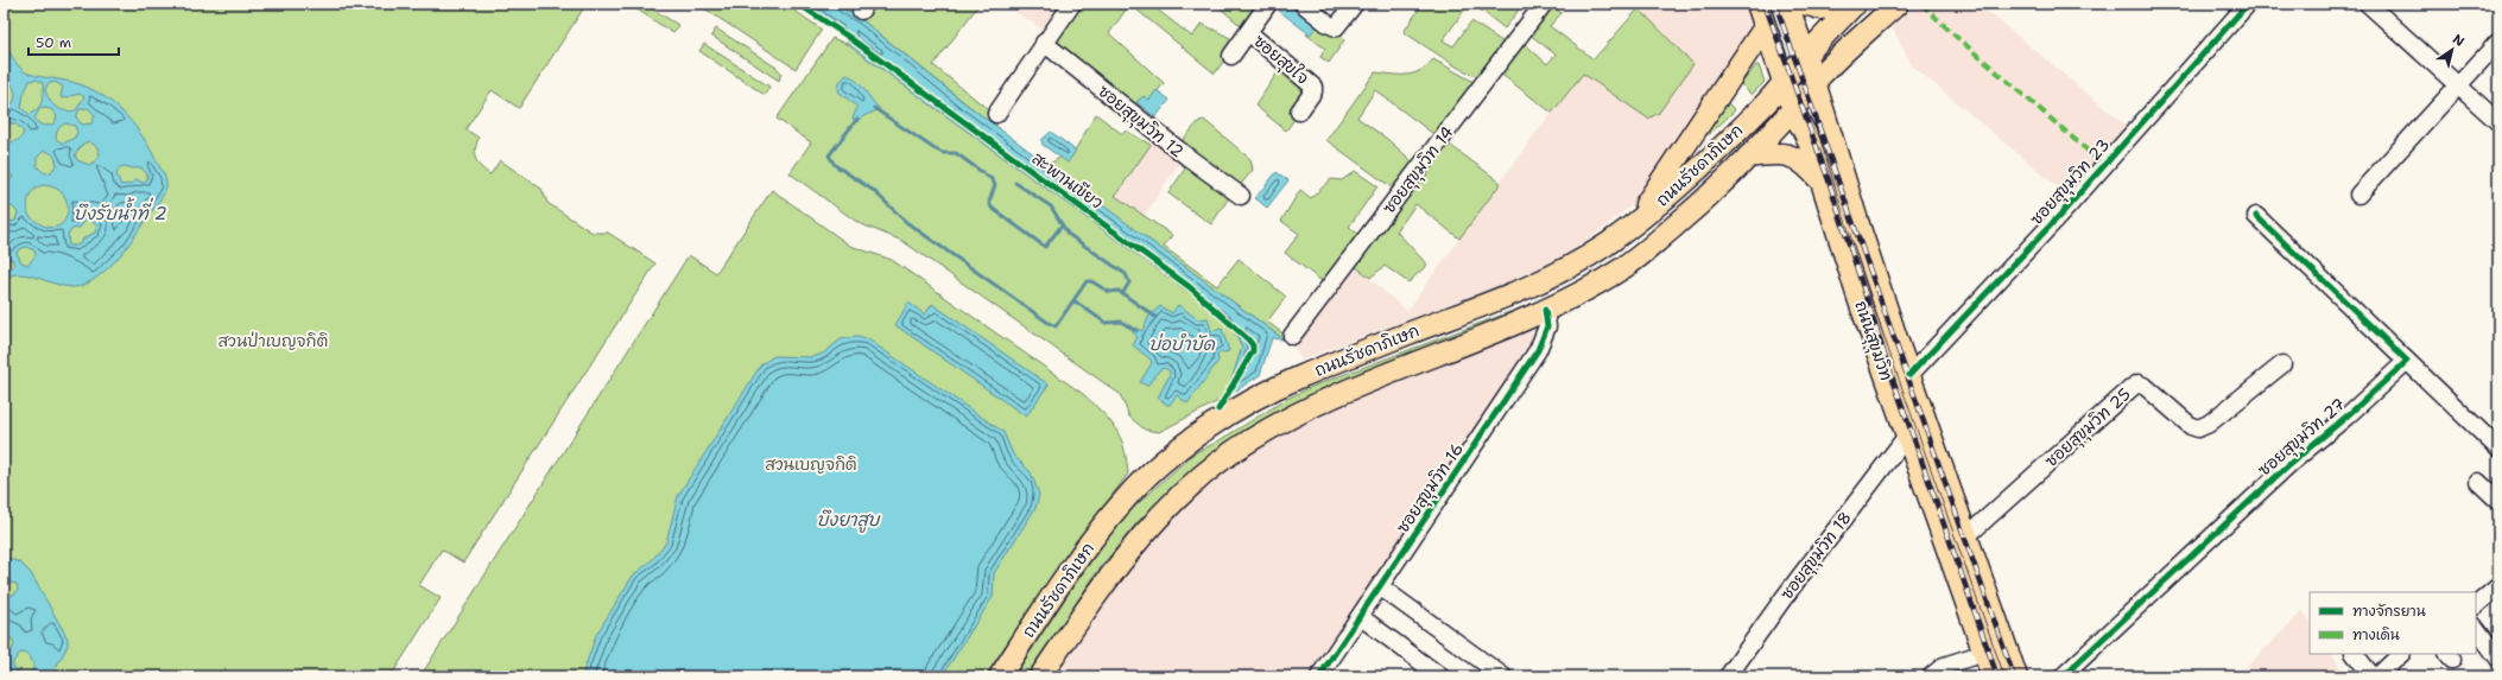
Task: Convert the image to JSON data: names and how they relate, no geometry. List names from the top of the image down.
{
  "streets": {
    "main road": ["ถนนรัชดาภิเษก", "ถนนสุขุมวิท"],
    "street": [
      "ซอยสุขใจ",
      "ซอยสุขุมวิท 12",
      "ซอยสุขุมวิท 14",
      "ซอยสุขุมวิท 23",
      "ซอยสุขุมวิท 25",
      "ซอยสุขุมวิท 27",
      "ซอยสุขุมวิท 16",
      "ซอยสุขุมวิท 18"
    ],
    "cycle path": ["สะพานเขียว"]
  },
  "crossings": [
    ["ถนนรัชดาภิเษก", "ถนนสุขุมวิท"],
    ["ถนนรัชดาภิเษก", "ซอยสุขุมวิท 16"],
    ["ซอยสุขุมวิท 23", "ถนนสุขุมวิท"],
    ["ถนนสุขุมวิท", "ซอยสุขุมวิท 25"],
    ["ถนนสุขุมวิท", "ซอยสุขุมวิท 18"]
  ],
  "water": ["บึงรับน้ำที่ 2", "บ่อบำบัด", "บึงยาสูบ"],
  "parks": ["สวนป่าเบญจกิติ", "สวนเบญจกิติ"],
  "legend": ["ทางจักรยาน", "ทางเดิน"],
  "scale_bar": "50 m",
  "north": "top right"
}
